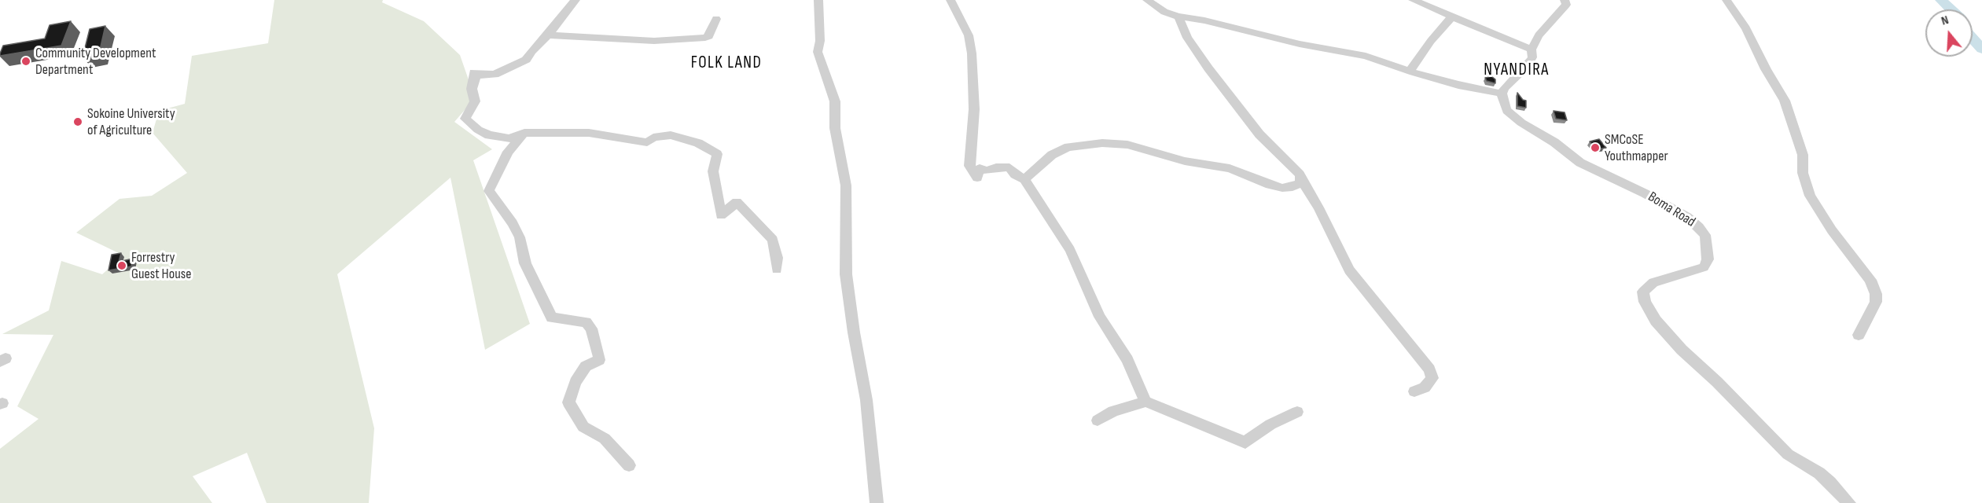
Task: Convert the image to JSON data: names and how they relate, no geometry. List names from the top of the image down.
{
  "streets": {
    "street": ["Boma Road"]
  },
  "districts": ["FOLK LAND", "NYANDIRA"],
  "places": [
    "Community Development Department",
    "Sokoine University of Agriculture",
    "SMCoSE Youthmapper",
    "Forrestry Guest House"
  ],
  "north": "top"
}
